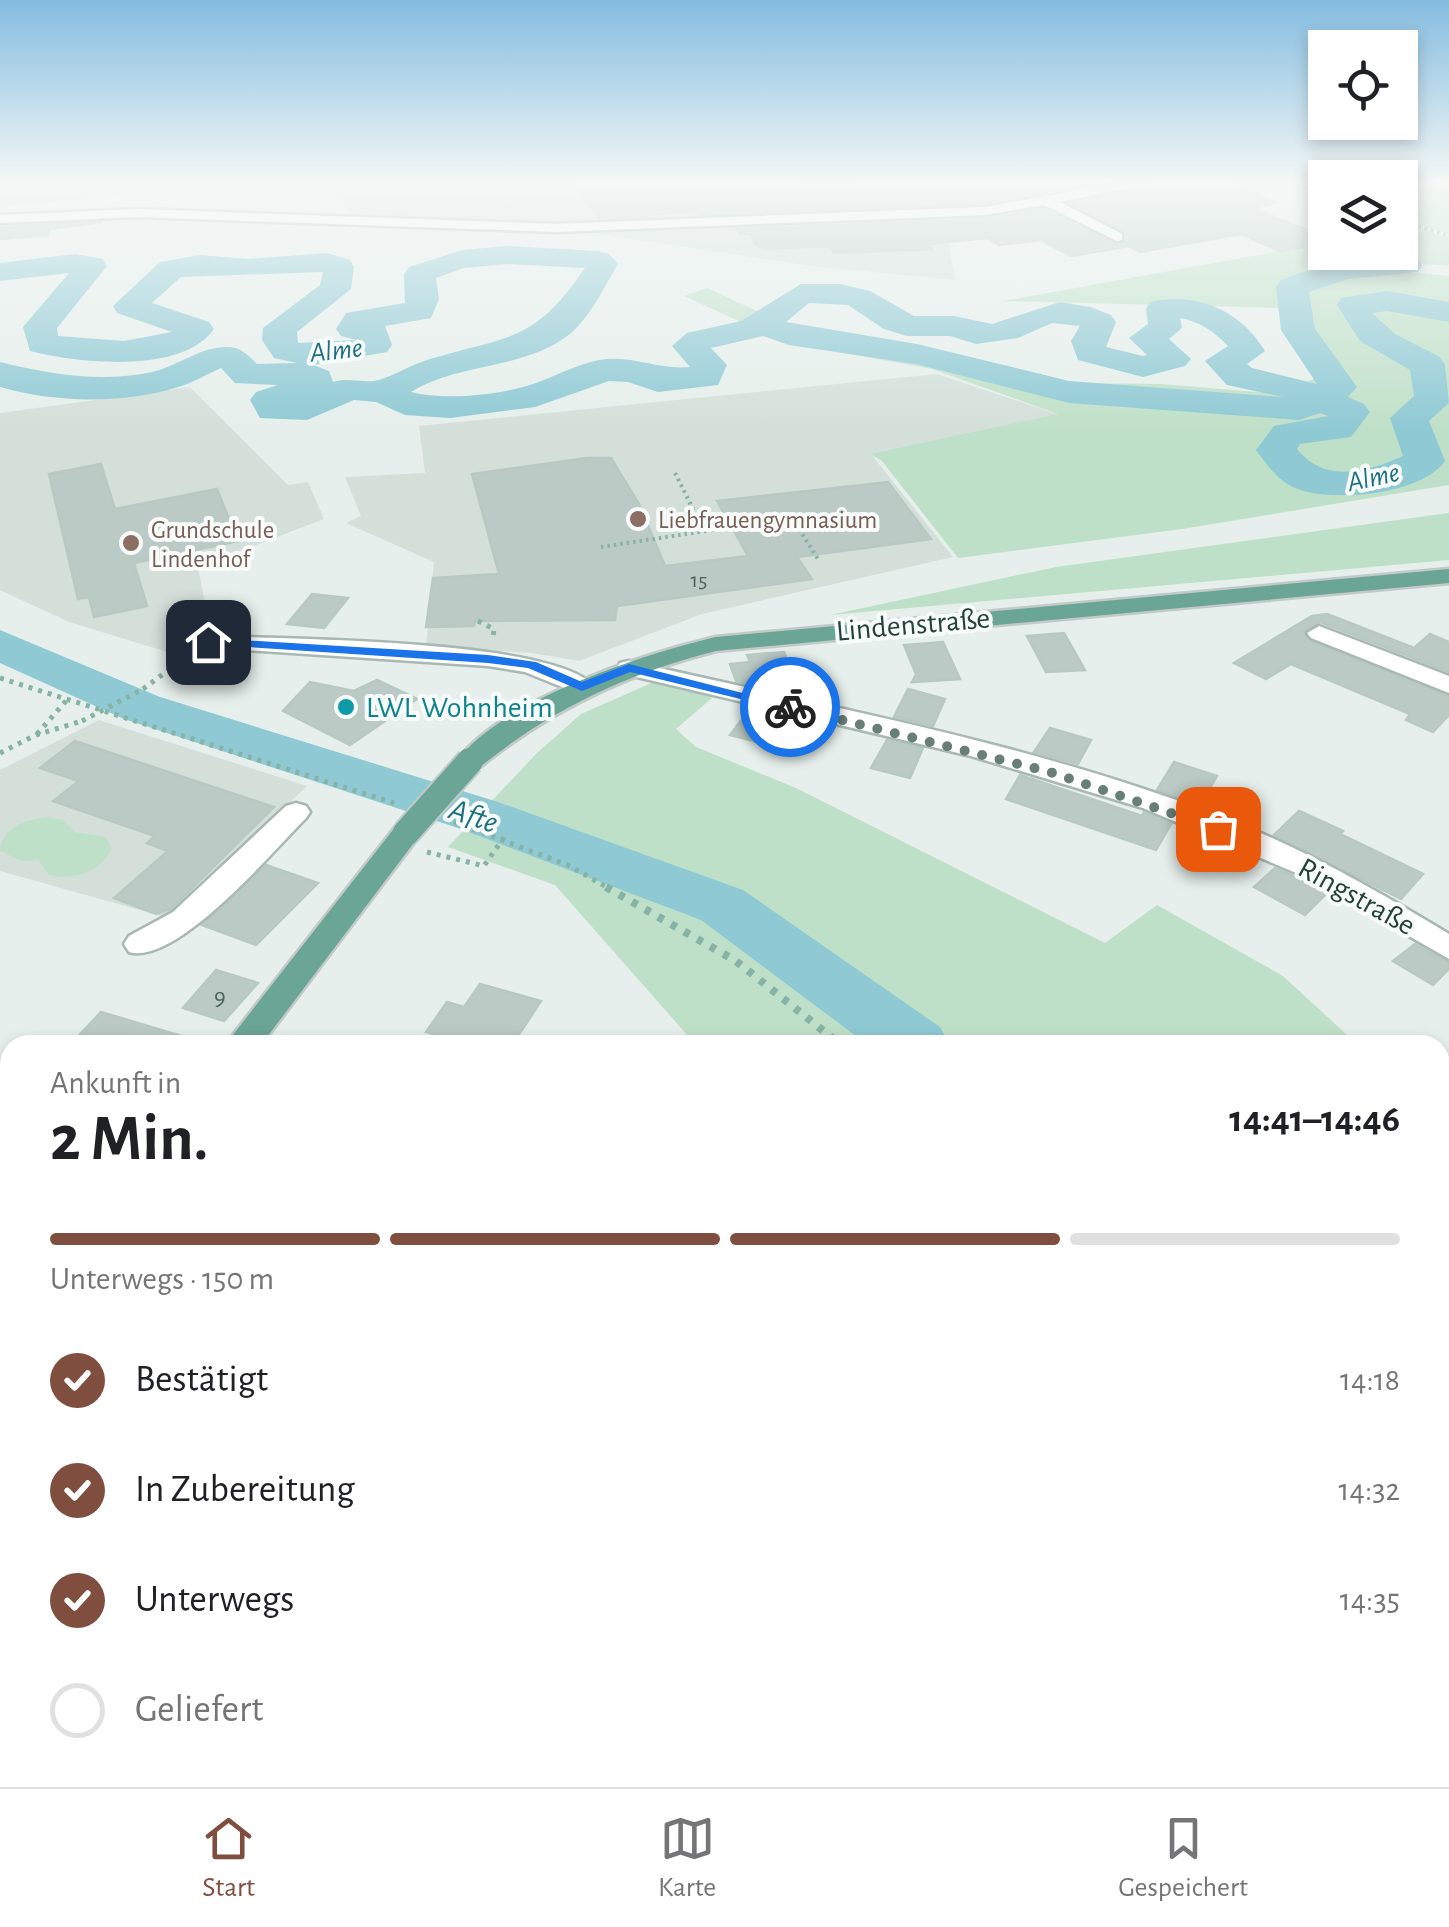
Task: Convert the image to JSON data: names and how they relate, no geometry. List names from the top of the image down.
{
  "streets": {
    "main road": ["Lindenstraße"],
    "street": ["Ringstraße"]
  },
  "crossings": [
    ["Lindenstraße", "Ringstraße"]
  ],
  "water": ["Alme", "Afte"],
  "places": ["Liebfrauengymnasium", "Grundschule Lindenhof", "LWL Wohnheim"],
  "house_numbers": ["15", "9"],
  "page": {
    "heading": ["2 Min.", "Ankunft in", "14:41–14:46"],
    "bar": "Unterwegs · 150 m",
    "list": [
      ["Bestätigt", "14:18"],
      ["In Zubereitung", "14:32"],
      ["Unterwegs", "14:35"],
      "Geliefert"
    ],
    "tabs": ["Start", "Karte", "Gespeichert"]
  }
}
